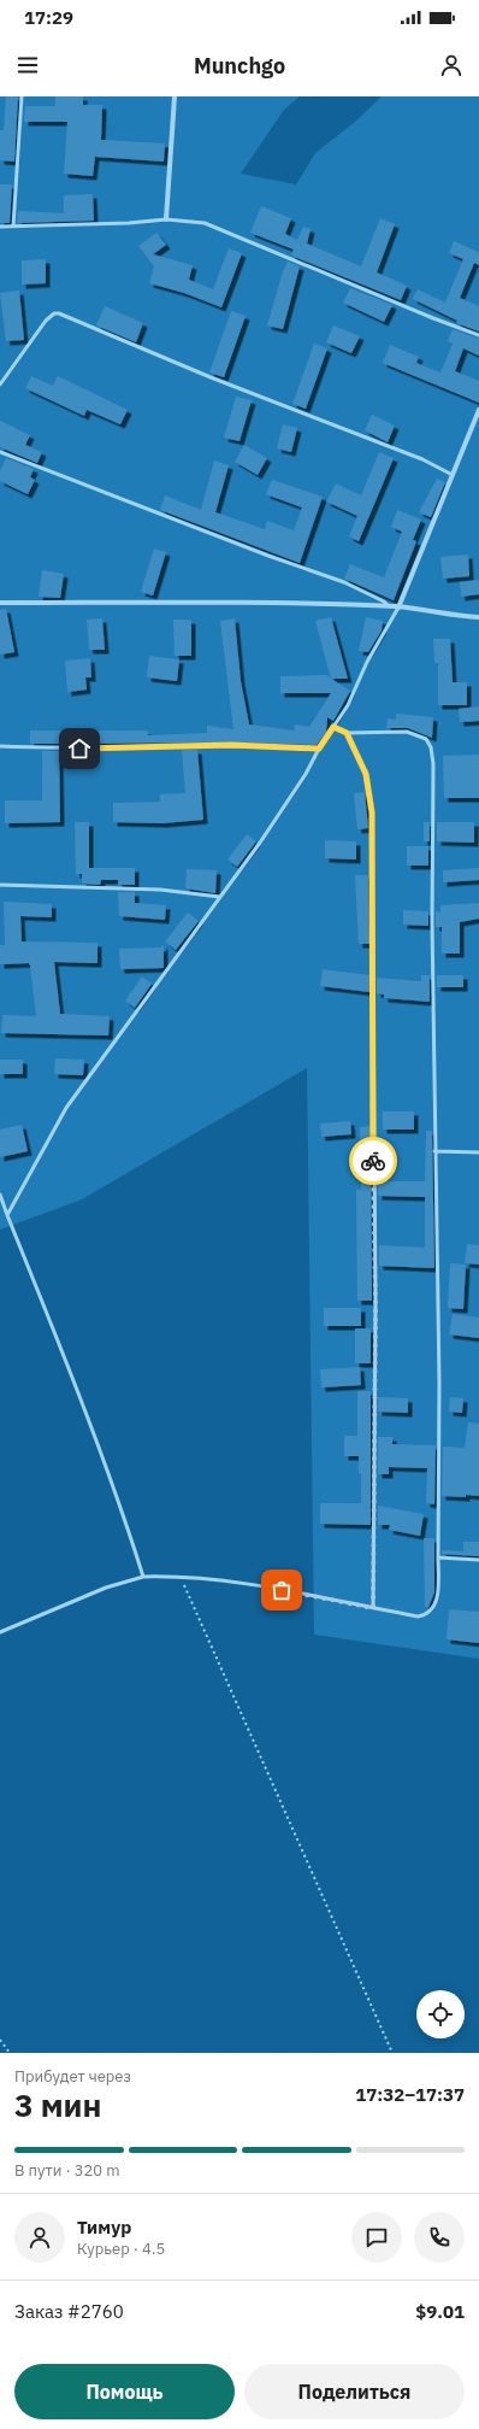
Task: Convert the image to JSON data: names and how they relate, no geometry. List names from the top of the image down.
{
  "page": {
    "status": "17:29",
    "header": "Munchgo",
    "heading": ["3 мин", "Прибудет через", "17:32–17:37"],
    "panel": [
      "Тимур",
      "Курьер · 4.5",
      "Заказ #2760",
      "$9.01"
    ],
    "bar": "В пути · 320 m",
    "buttons": ["Помощь", "Поделиться"]
  }
}
